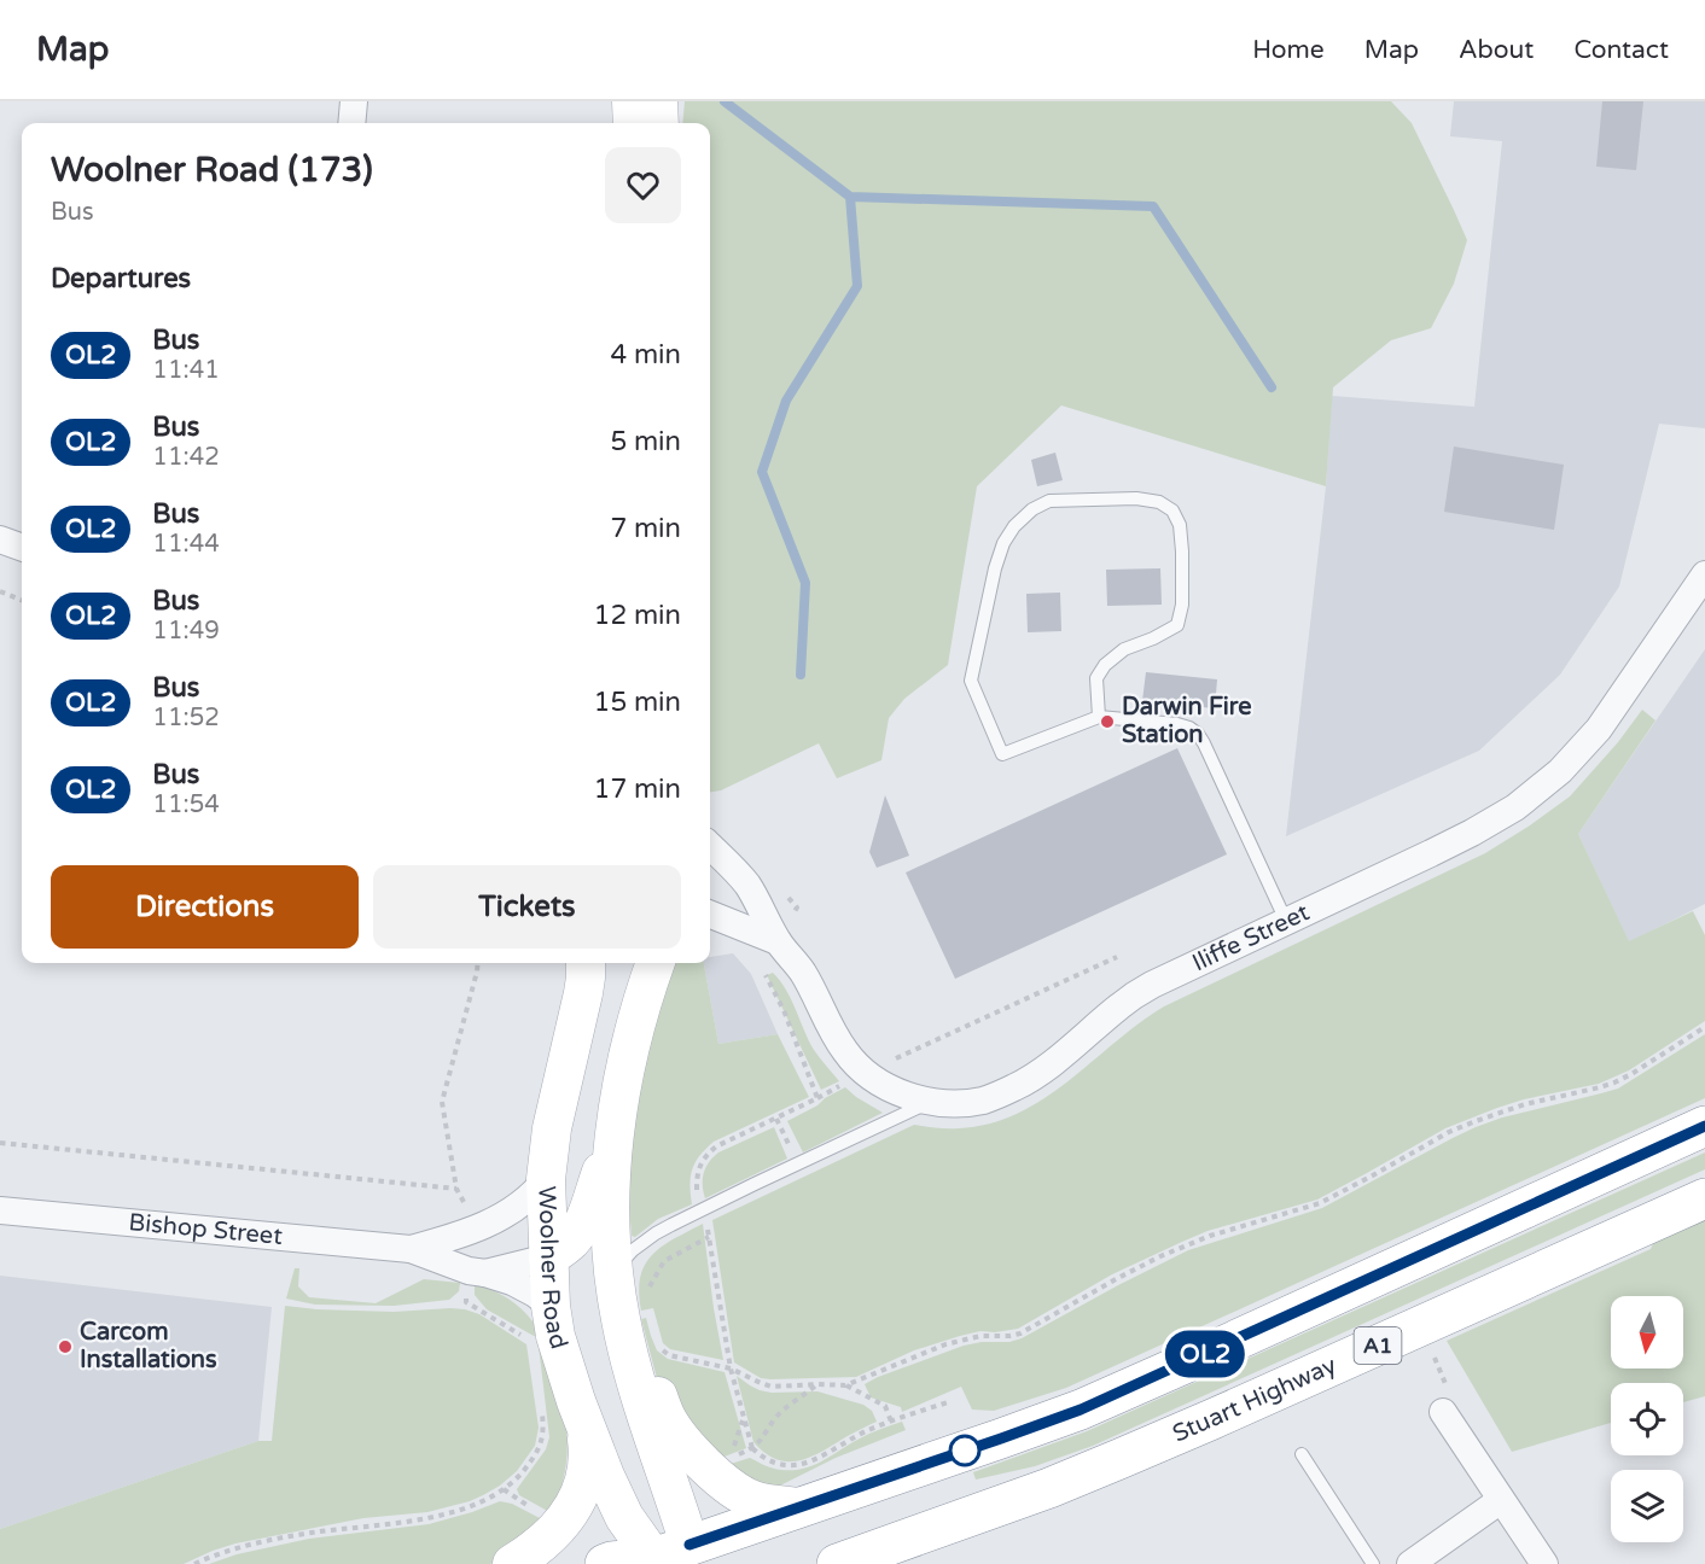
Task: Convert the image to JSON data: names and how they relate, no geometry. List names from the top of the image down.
{
  "streets": {
    "highway": ["A1", "Stuart Highway"],
    "main road": ["Woolner Road"],
    "street": ["Iliffe Street", "Bishop Street"]
  },
  "crossings": [
    ["Bishop Street", "Woolner Road"]
  ],
  "places": ["Darwin Fire Station", "Carcom Installations"],
  "lines": ["bus line OL2"],
  "north": "bottom",
  "page": {
    "header": "Map",
    "nav": [
      "Home",
      "Map",
      "About",
      "Contact"
    ],
    "on_map": "OL2",
    "heading": [
      ["Woolner Road (173)", "Bus"],
      "Departures"
    ],
    "list": [
      {
        "mark": "OL2",
        "name": "Bus",
        "note": "11:41",
        "value": "4 min"
      },
      {
        "mark": "OL2",
        "name": "Bus",
        "note": "11:42",
        "value": "5 min"
      },
      {
        "mark": "OL2",
        "name": "Bus",
        "note": "11:44",
        "value": "7 min"
      },
      {
        "mark": "OL2",
        "name": "Bus",
        "note": "11:49",
        "value": "12 min"
      },
      {
        "mark": "OL2",
        "name": "Bus",
        "note": "11:52",
        "value": "15 min"
      },
      {
        "mark": "OL2",
        "name": "Bus",
        "note": "11:54",
        "value": "17 min"
      }
    ],
    "buttons": ["Directions", "Tickets"]
  }
}
